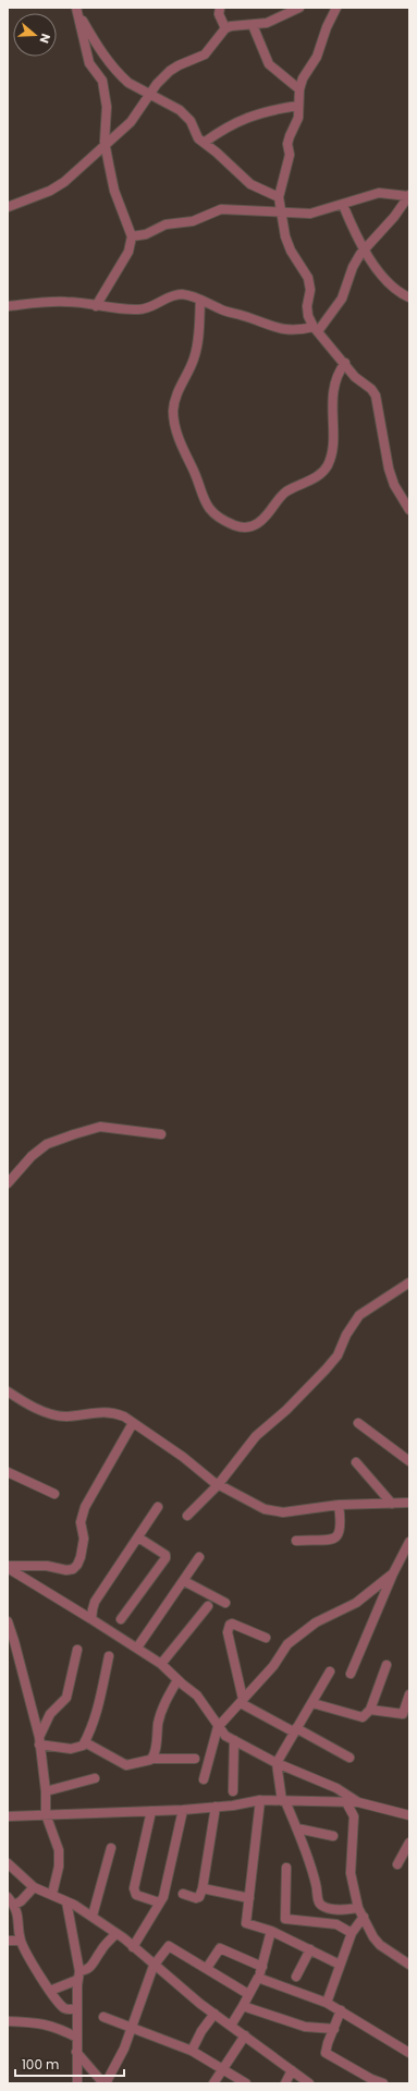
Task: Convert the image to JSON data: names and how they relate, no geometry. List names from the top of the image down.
{
  "scale_bar": "100 m",
  "north": "right"
}
